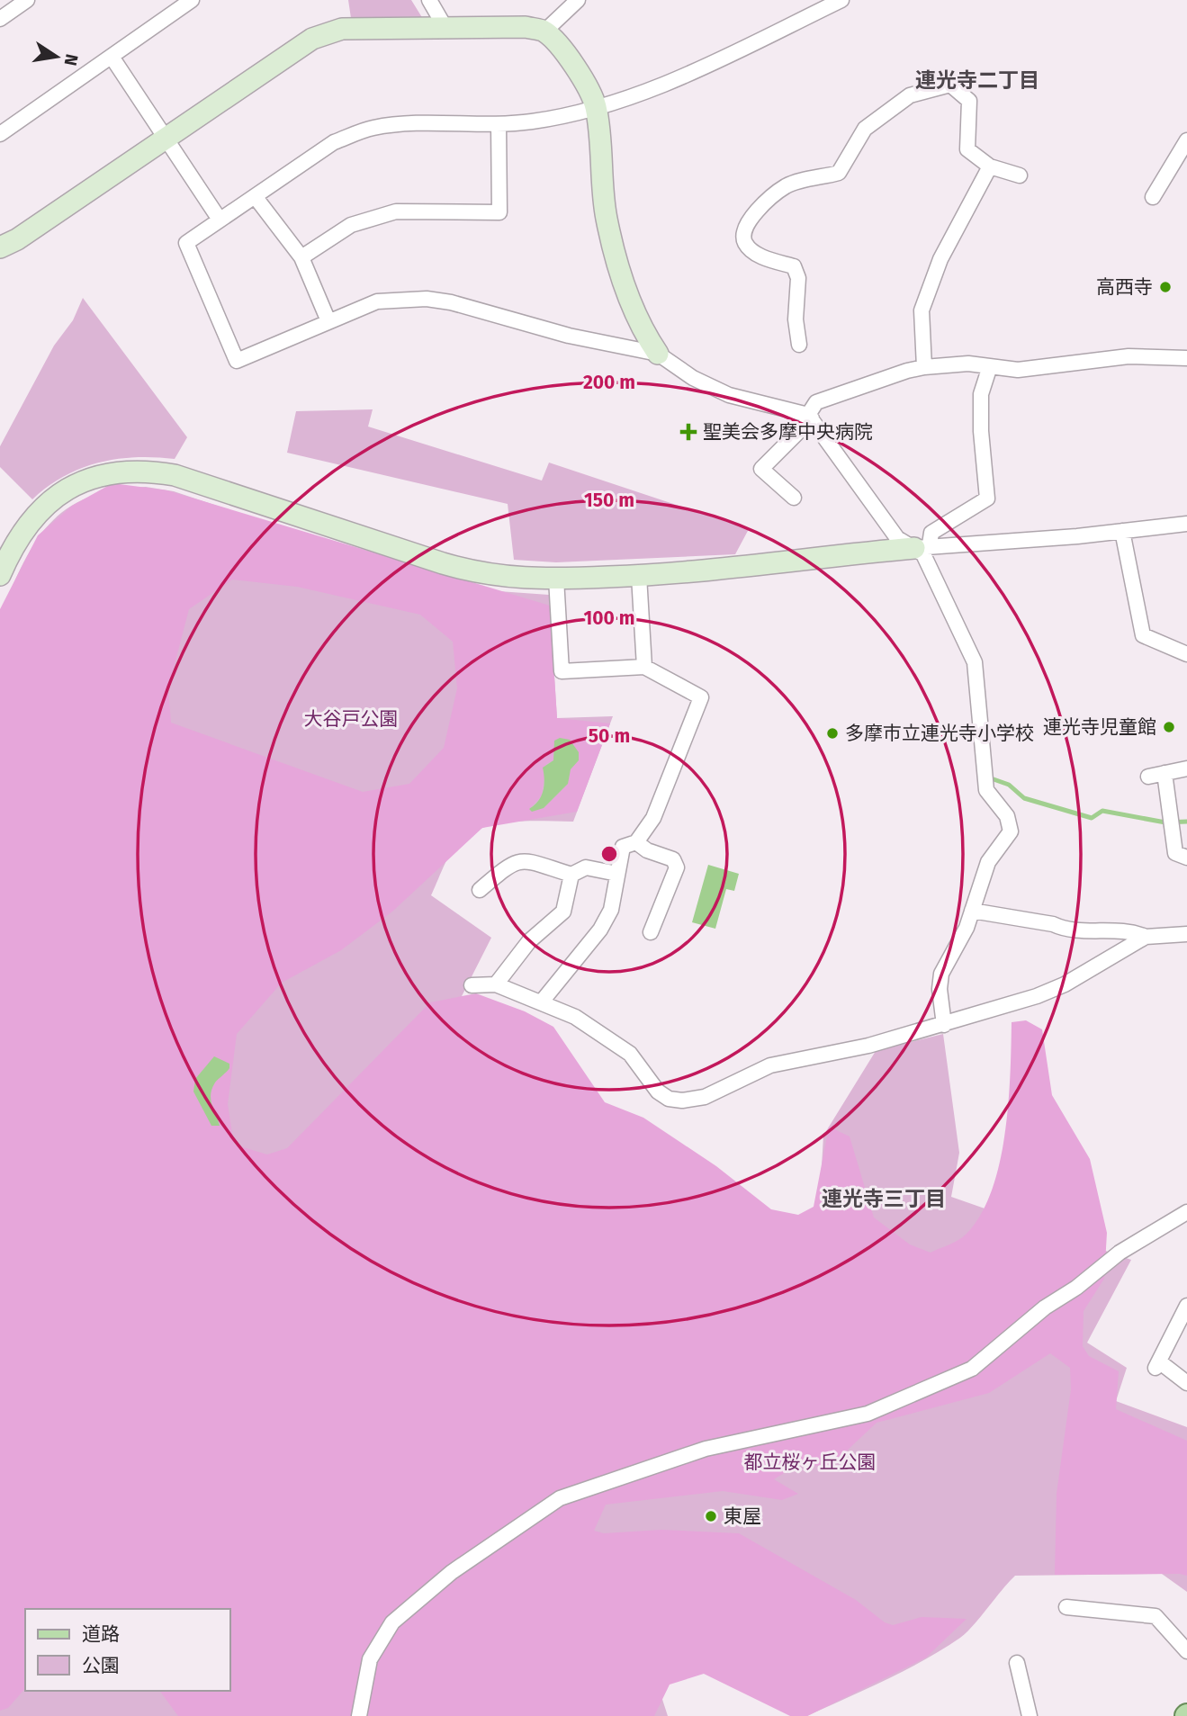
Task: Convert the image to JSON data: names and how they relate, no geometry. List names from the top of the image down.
{
  "districts": ["連光寺二丁目", "連光寺三丁目"],
  "parks": ["大谷戸公園", "都立桜ヶ丘公園"],
  "places": {
    "other": [
      "高西寺",
      "連光寺児童館",
      "多摩市立連光寺小学校",
      "東屋"
    ],
    "health": ["聖美会多摩中央病院"]
  },
  "legend": ["道路", "公園"],
  "north": "right",
  "rings": [
    "200 m",
    "150 m",
    "100 m",
    "50 m"
  ]
}
